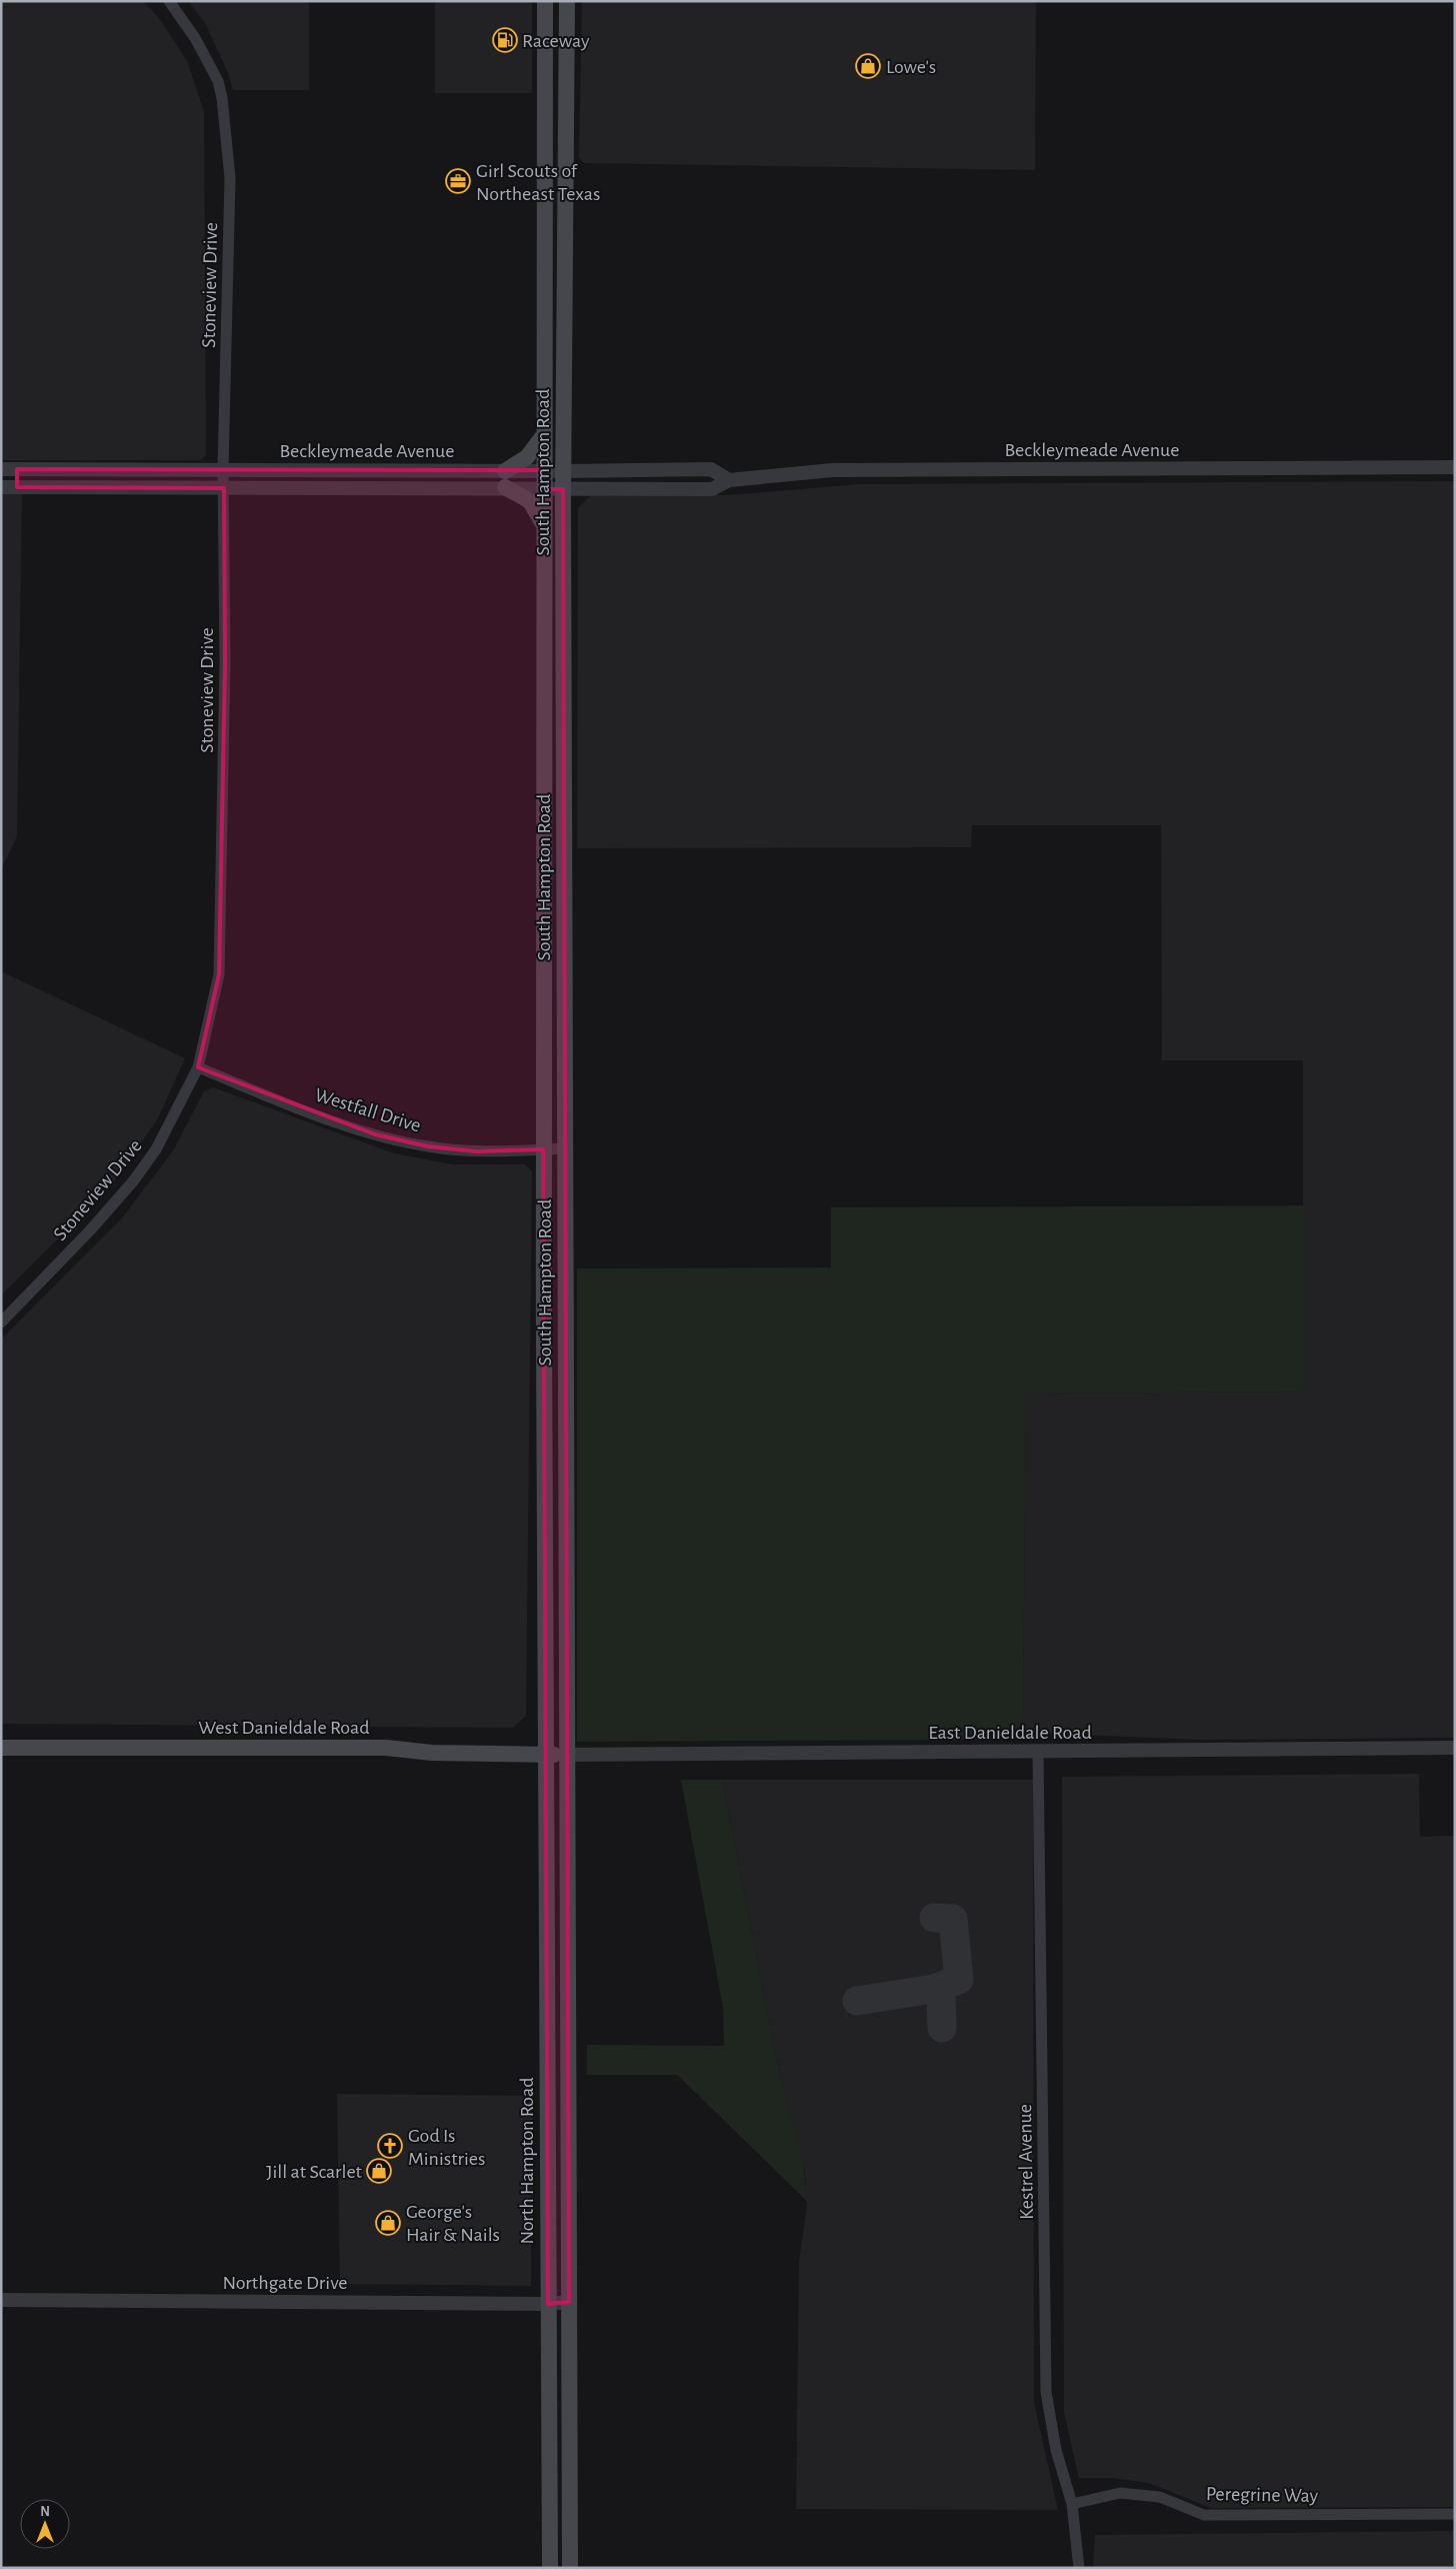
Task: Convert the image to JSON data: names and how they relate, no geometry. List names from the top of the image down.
{
  "streets": {
    "main road": ["South Hampton Road", "West Danieldale Road", "North Hampton Road"],
    "street": [
      "Stoneview Drive",
      "Beckleymeade Avenue",
      "Westfall Drive",
      "East Danieldale Road",
      "Kestrel Avenue",
      "Northgate Drive",
      "Peregrine Way"
    ]
  },
  "crossings": [
    ["Stoneview Drive", "Beckleymeade Avenue"],
    ["Stoneview Drive", "Westfall Drive"],
    ["Beckleymeade Avenue", "South Hampton Road"],
    ["South Hampton Road", "Westfall Drive"],
    ["South Hampton Road", "West Danieldale Road"],
    ["South Hampton Road", "East Danieldale Road"],
    ["South Hampton Road", "North Hampton Road"],
    ["West Danieldale Road", "East Danieldale Road"],
    ["West Danieldale Road", "North Hampton Road"],
    ["East Danieldale Road", "North Hampton Road"],
    ["East Danieldale Road", "Kestrel Avenue"],
    ["North Hampton Road", "Northgate Drive"],
    ["Kestrel Avenue", "Peregrine Way"]
  ],
  "places": {
    "fuel station": ["Raceway"],
    "shop": ["Lowe's", "Jill at Scarlet", "George's Hair & Nails"],
    "office": ["Girl Scouts of Northeast Texas"],
    "church": ["God Is Ministries"]
  },
  "north": "top"
}
